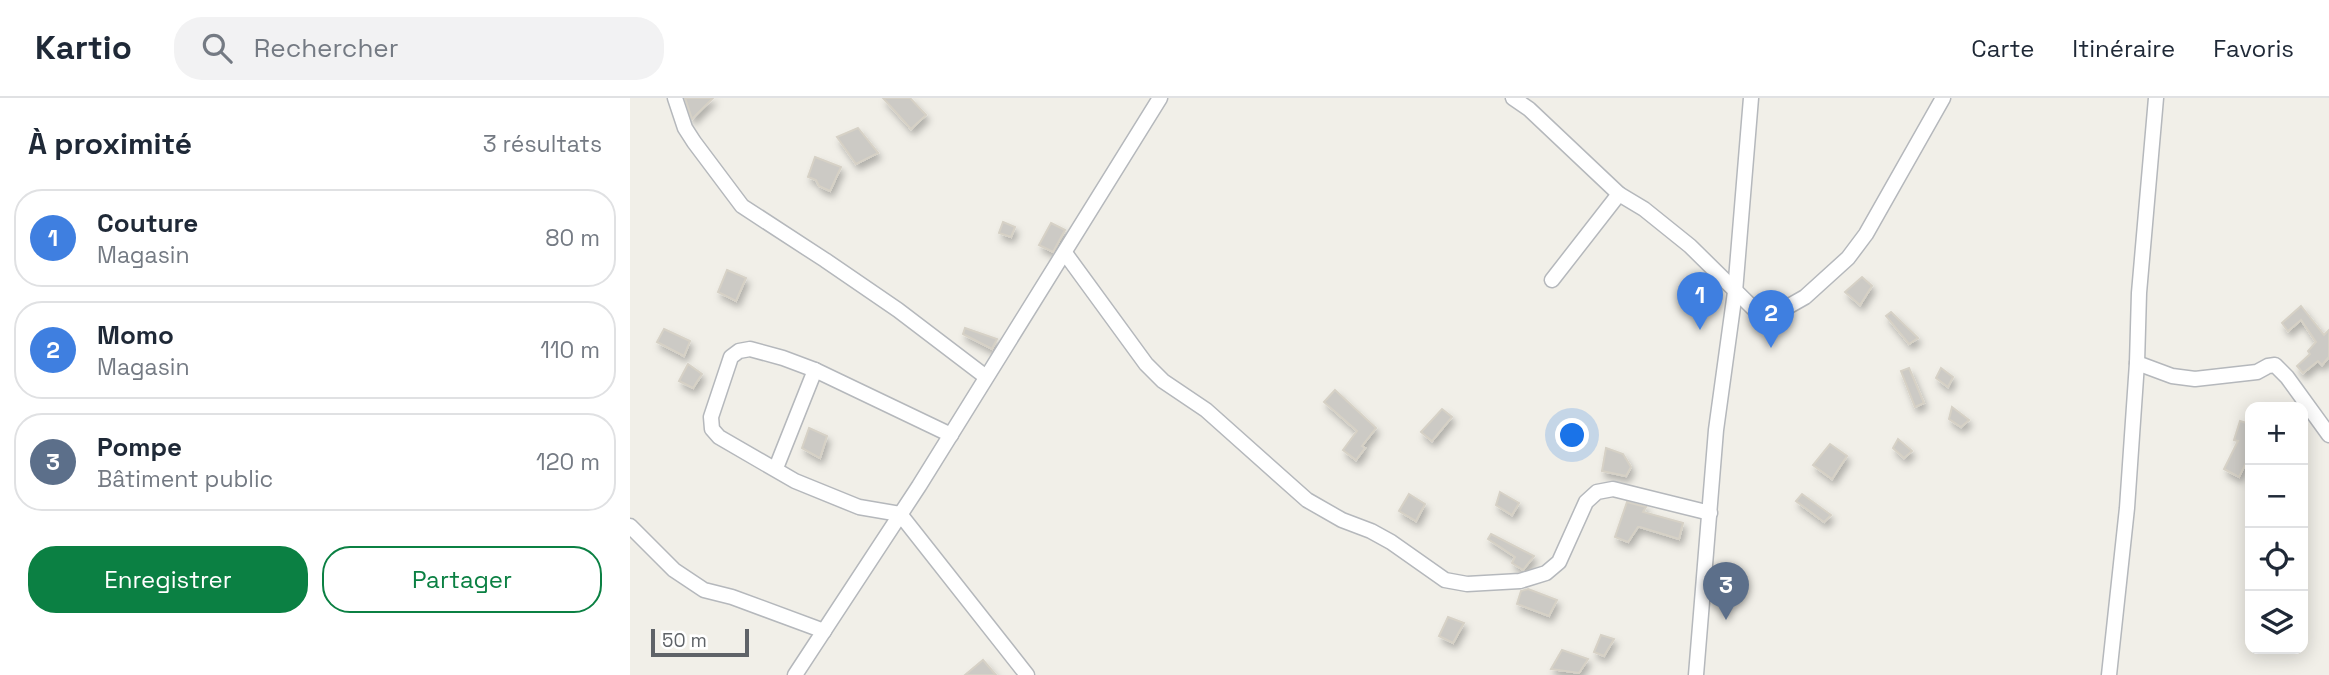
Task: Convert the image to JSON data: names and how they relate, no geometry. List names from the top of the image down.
{
  "scale_bar": "50 m",
  "page": {
    "header": "Kartio",
    "search": "Rechercher",
    "nav": ["Carte", "Itinéraire", "Favoris"],
    "heading": ["À proximité", "3 résultats"],
    "list": [
      {
        "mark": "1",
        "name": "Couture",
        "note": "Magasin",
        "value": "80 m"
      },
      {
        "mark": "2",
        "name": "Momo",
        "note": "Magasin",
        "value": "110 m"
      },
      {
        "mark": "3",
        "name": "Pompe",
        "note": "Bâtiment public",
        "value": "120 m"
      }
    ],
    "pins": ["1", "2", "3"],
    "map_buttons": ["+", "−"],
    "buttons": ["Enregistrer", "Partager"],
    "scale": "50 m"
  }
}
